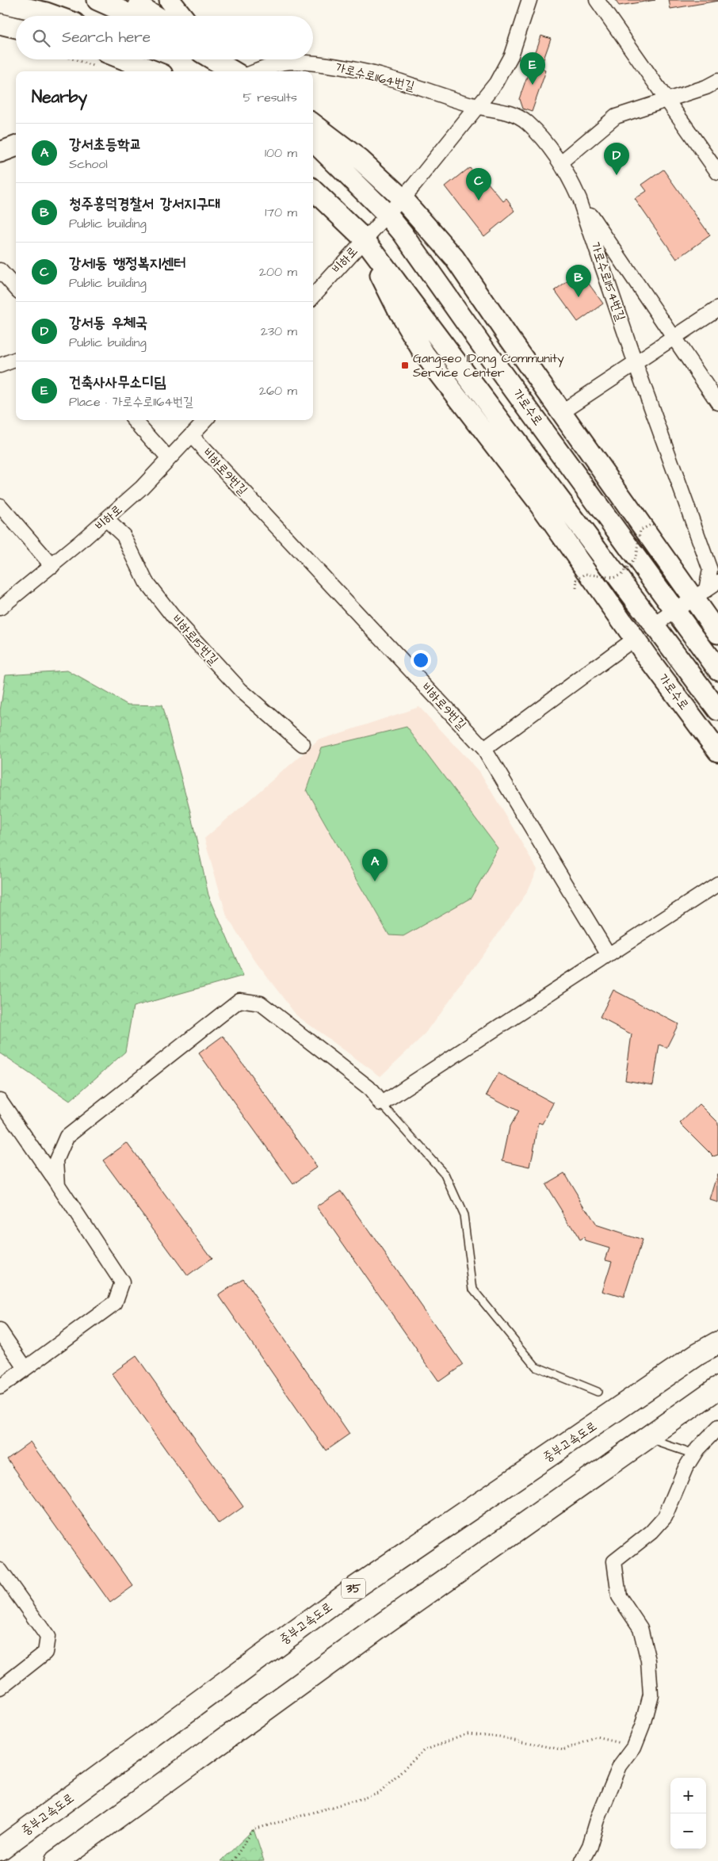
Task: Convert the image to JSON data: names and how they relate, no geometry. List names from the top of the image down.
{
  "streets": {
    "highway": ["중부고속도로", "35"],
    "main road": ["가로수로"],
    "street": [
      "가로수로1164번길",
      "비하로",
      "가로수로1154번길",
      "비하로9번길",
      "비하로15번길"
    ]
  },
  "crossings": [
    ["가로수로1164번길", "가로수로1154번길"],
    ["비하로", "가로수로"],
    ["비하로", "비하로9번길"],
    ["비하로", "비하로15번길"]
  ],
  "places": {
    "transit": ["Gangseo 1Dong Community Service Center"]
  },
  "page": {
    "search": "Search here",
    "pins": [
      "E",
      "D",
      "C",
      "B",
      "A"
    ],
    "heading": ["Nearby", "5 results"],
    "list": [
      {
        "mark": "A",
        "name": "강서초등학교",
        "note": "School",
        "value": "100 m"
      },
      {
        "mark": "B",
        "name": "청주흥덕경찰서 강서지구대",
        "note": "Public building",
        "value": "170 m"
      },
      {
        "mark": "C",
        "name": "강서1동 행정복지센터",
        "note": "Public building",
        "value": "200 m"
      },
      {
        "mark": "D",
        "name": "강서동 우체국",
        "note": "Public building",
        "value": "230 m"
      },
      {
        "mark": "E",
        "name": "건축사사무소디딤",
        "note": "Place · 가로수로1164번길",
        "value": "260 m"
      }
    ],
    "map_buttons": ["+", "−"]
  }
}
